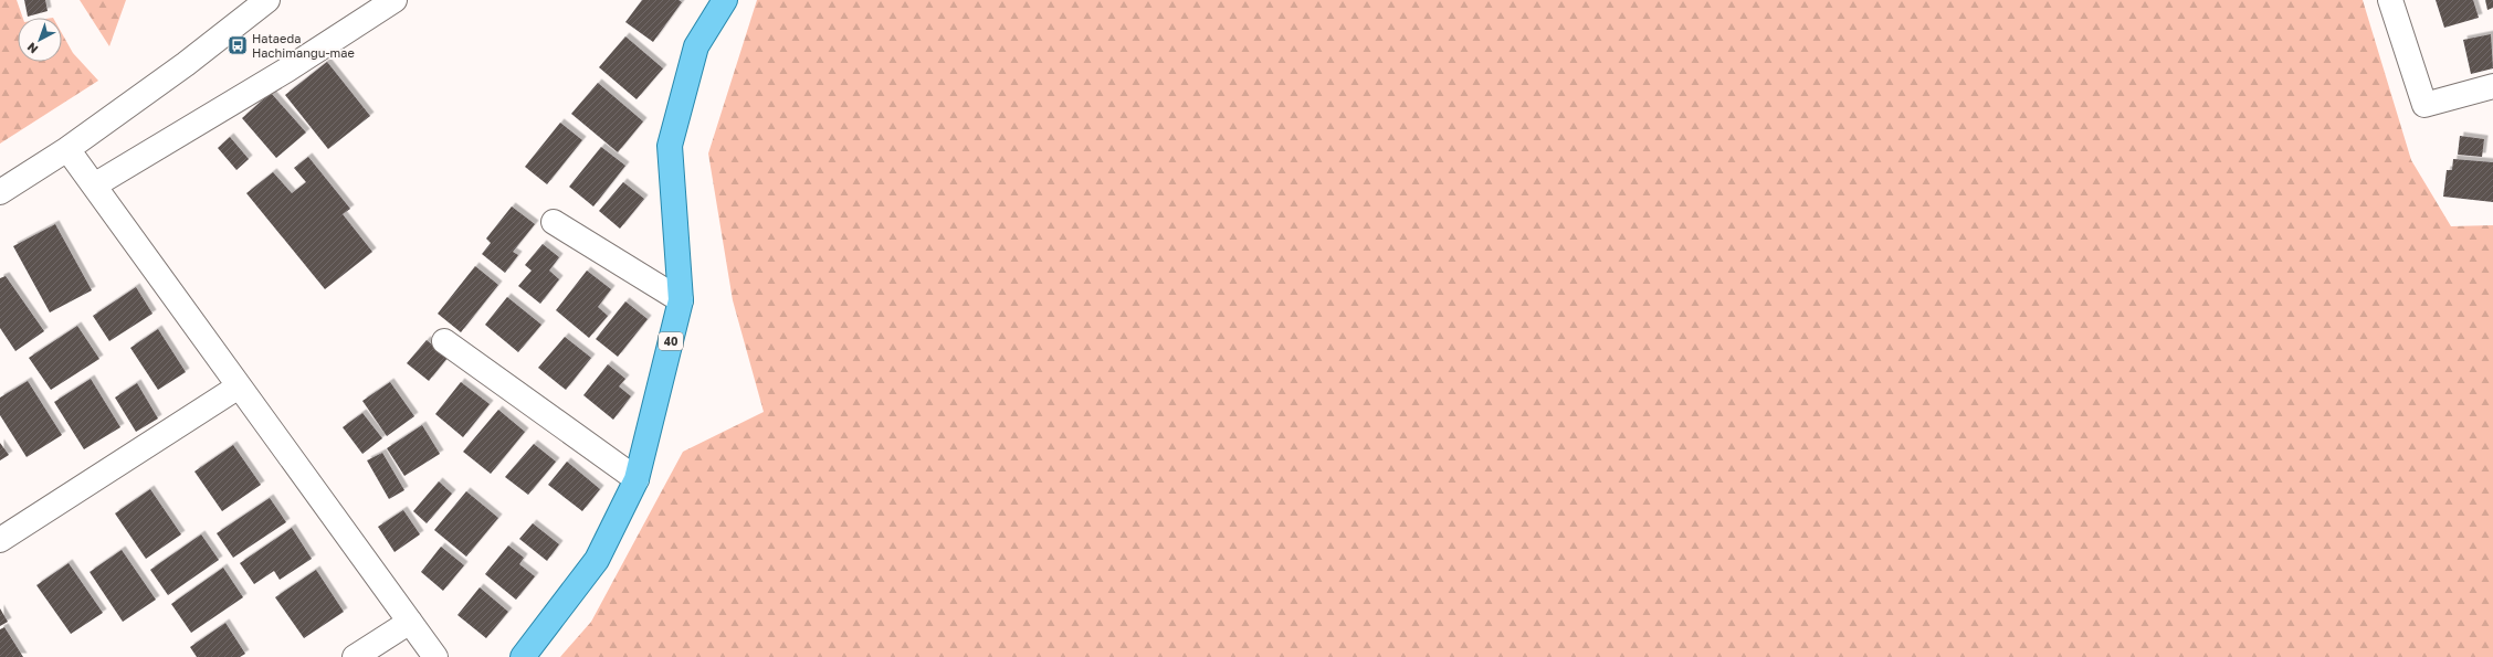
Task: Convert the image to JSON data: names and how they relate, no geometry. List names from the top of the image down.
{
  "streets": {
    "main road": ["40"]
  },
  "places": {
    "bus stop": ["Hataeda Hachimangu-mae"]
  },
  "north": "bottom left"
}
